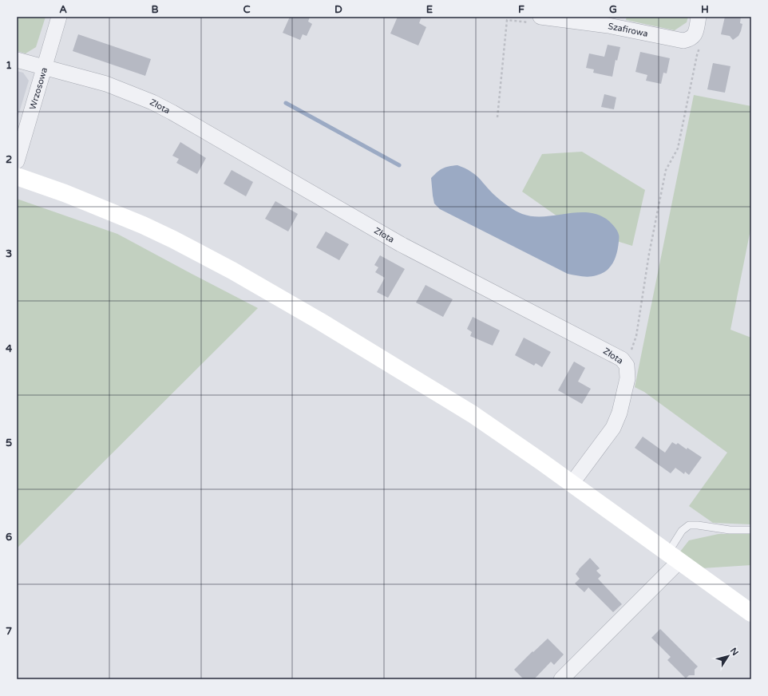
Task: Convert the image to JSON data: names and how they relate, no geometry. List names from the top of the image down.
{
  "streets": {
    "street": ["Szafirowa", "Wrzosowa", "Złota"]
  },
  "crossings": [
    ["Wrzosowa", "Złota"]
  ],
  "north": "top right",
  "grid": {
    "columns": [
      "A",
      "B",
      "C",
      "D",
      "E",
      "F",
      "G",
      "H"
    ],
    "rows": [
      "1",
      "2",
      "3",
      "4",
      "5",
      "6",
      "7"
    ]
  }
}
